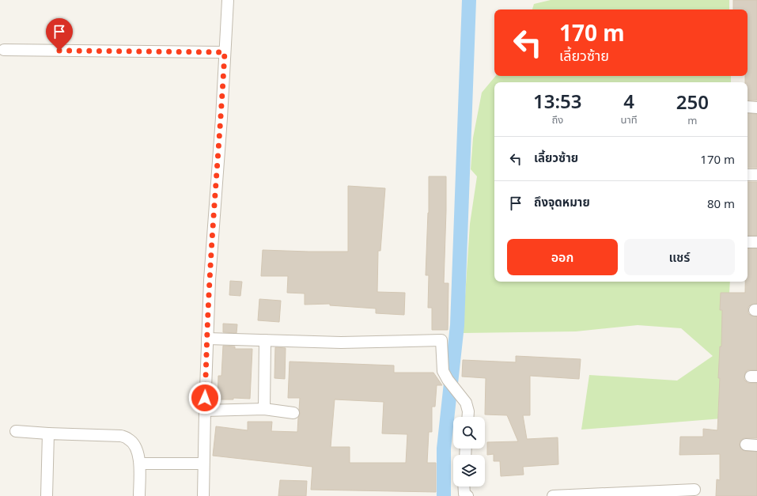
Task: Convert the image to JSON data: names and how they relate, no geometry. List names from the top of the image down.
{
  "page": {
    "turn": ["170 m", "เลี้ยวซ้าย"],
    "eta": [
      "13:53",
      "ถึง",
      "4",
      "นาที",
      "250",
      "m"
    ],
    "list": [
      {
        "name": "เลี้ยวซ้าย",
        "value": "170 m"
      },
      {
        "name": "ถึงจุดหมาย",
        "value": "80 m"
      }
    ],
    "buttons": ["ออก", "แชร์"]
  }
}
